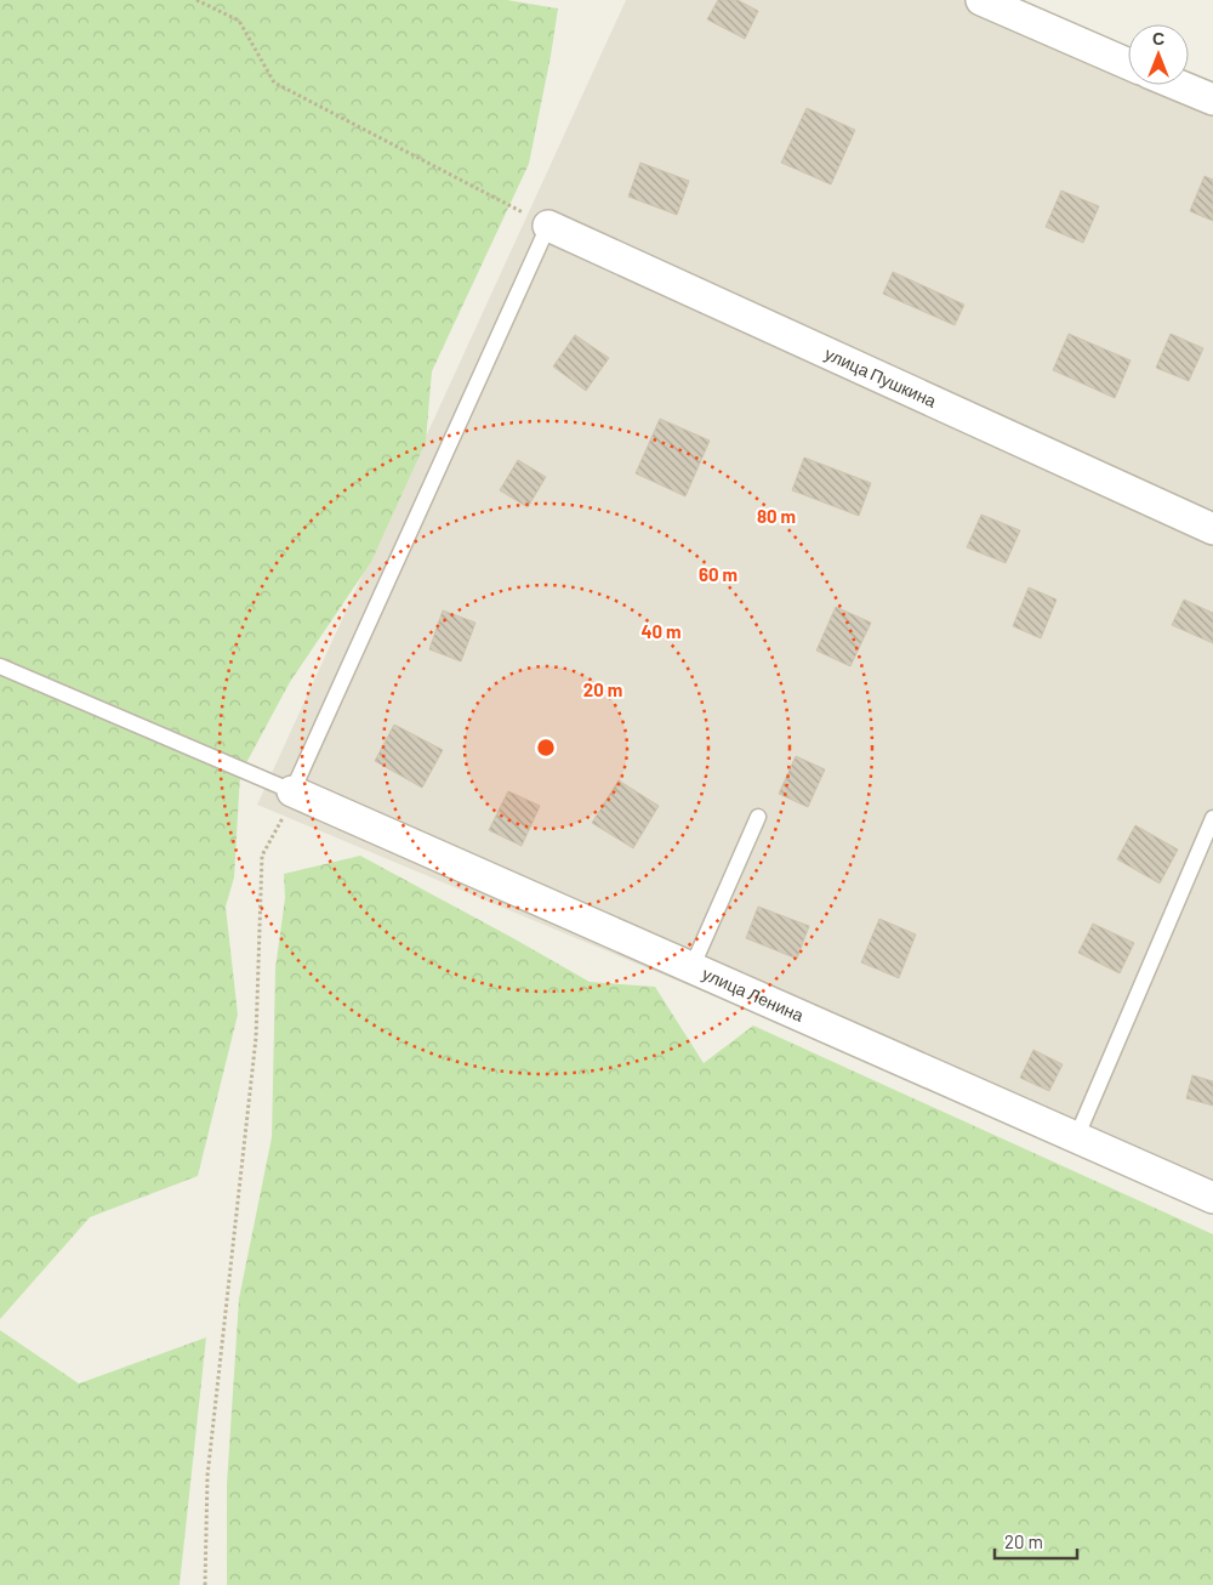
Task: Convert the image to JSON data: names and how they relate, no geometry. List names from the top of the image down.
{
  "streets": {
    "street": ["улица Пушкина", "улица Ленина"]
  },
  "scale_bar": "20 m",
  "north": "top",
  "rings": [
    "80 m",
    "60 m",
    "40 m",
    "20 m"
  ]
}
